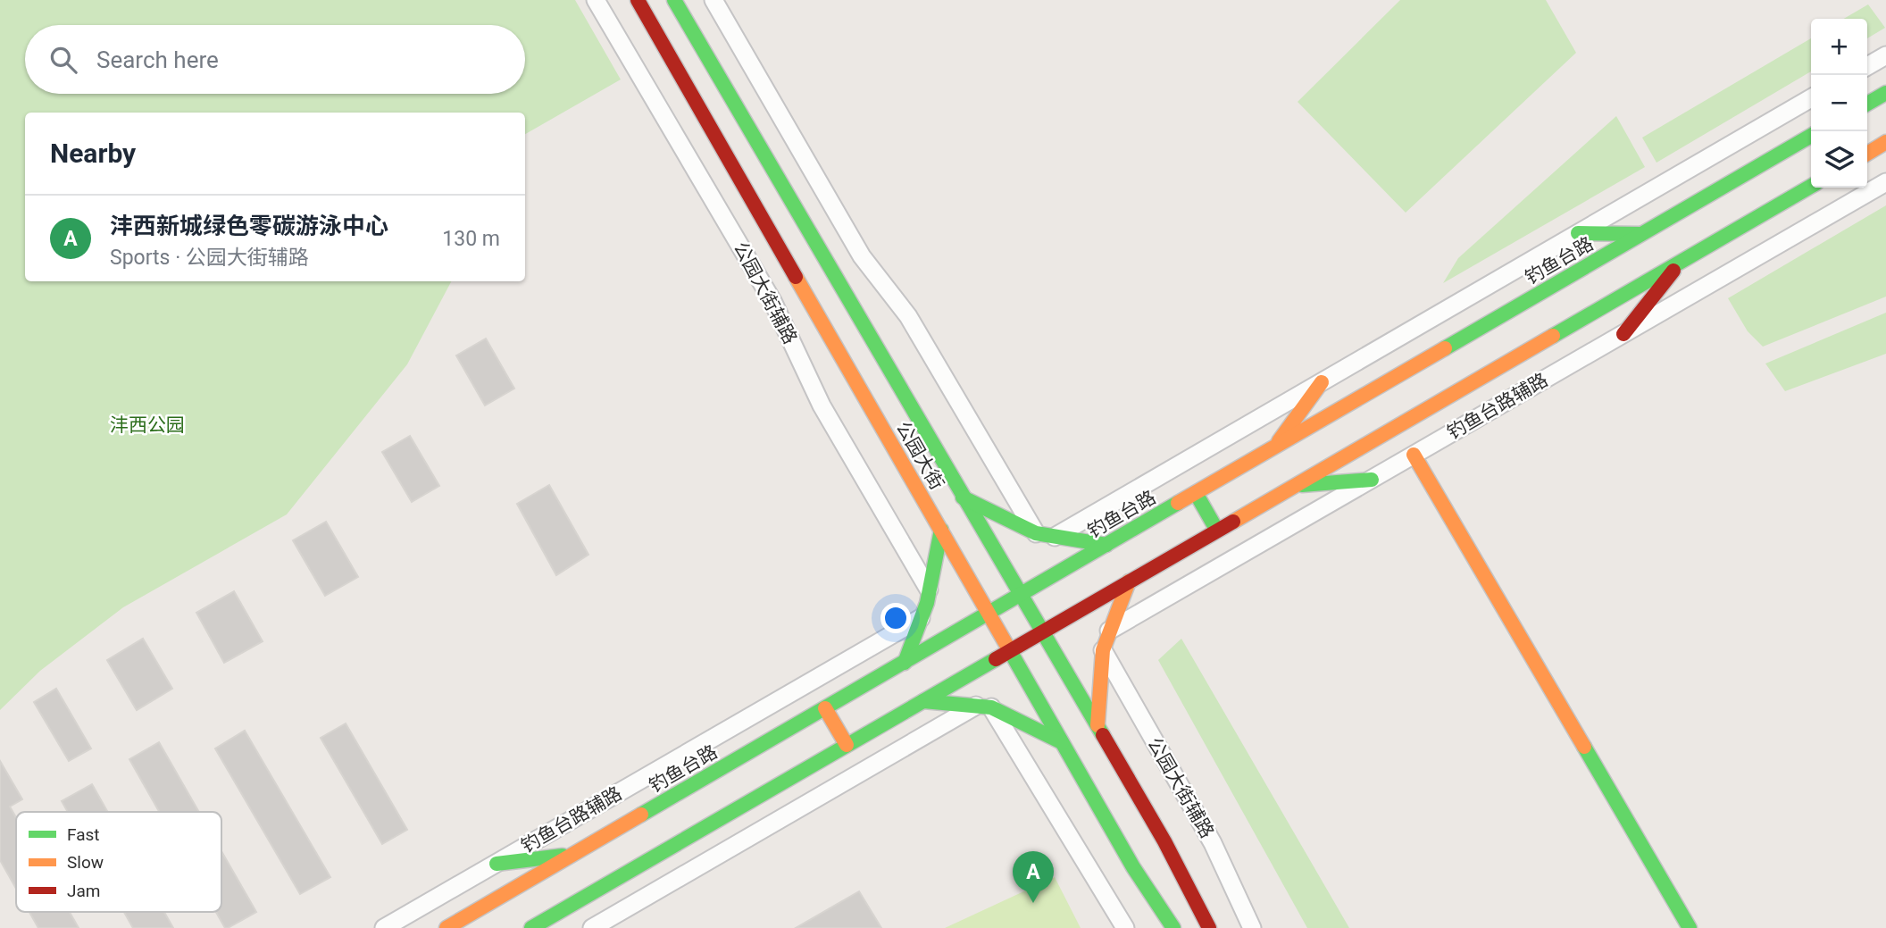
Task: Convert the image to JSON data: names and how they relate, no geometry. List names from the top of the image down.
{
  "streets": {
    "main road": ["钓鱼台路", "公园大街"],
    "street": ["公园大街辅路", "钓鱼台路辅路"]
  },
  "crossings": [
    ["钓鱼台路", "公园大街"]
  ],
  "parks": ["沣西公园"],
  "legend": ["Fast", "Slow", "Jam"],
  "page": {
    "map_buttons": ["+", "−"],
    "search": "Search here",
    "heading": "Nearby",
    "list": [
      {
        "mark": "A",
        "name": "沣西新城绿色零碳游泳中心",
        "note": "Sports · 公园大街辅路",
        "value": "130 m"
      }
    ],
    "pins": "A"
  }
}
